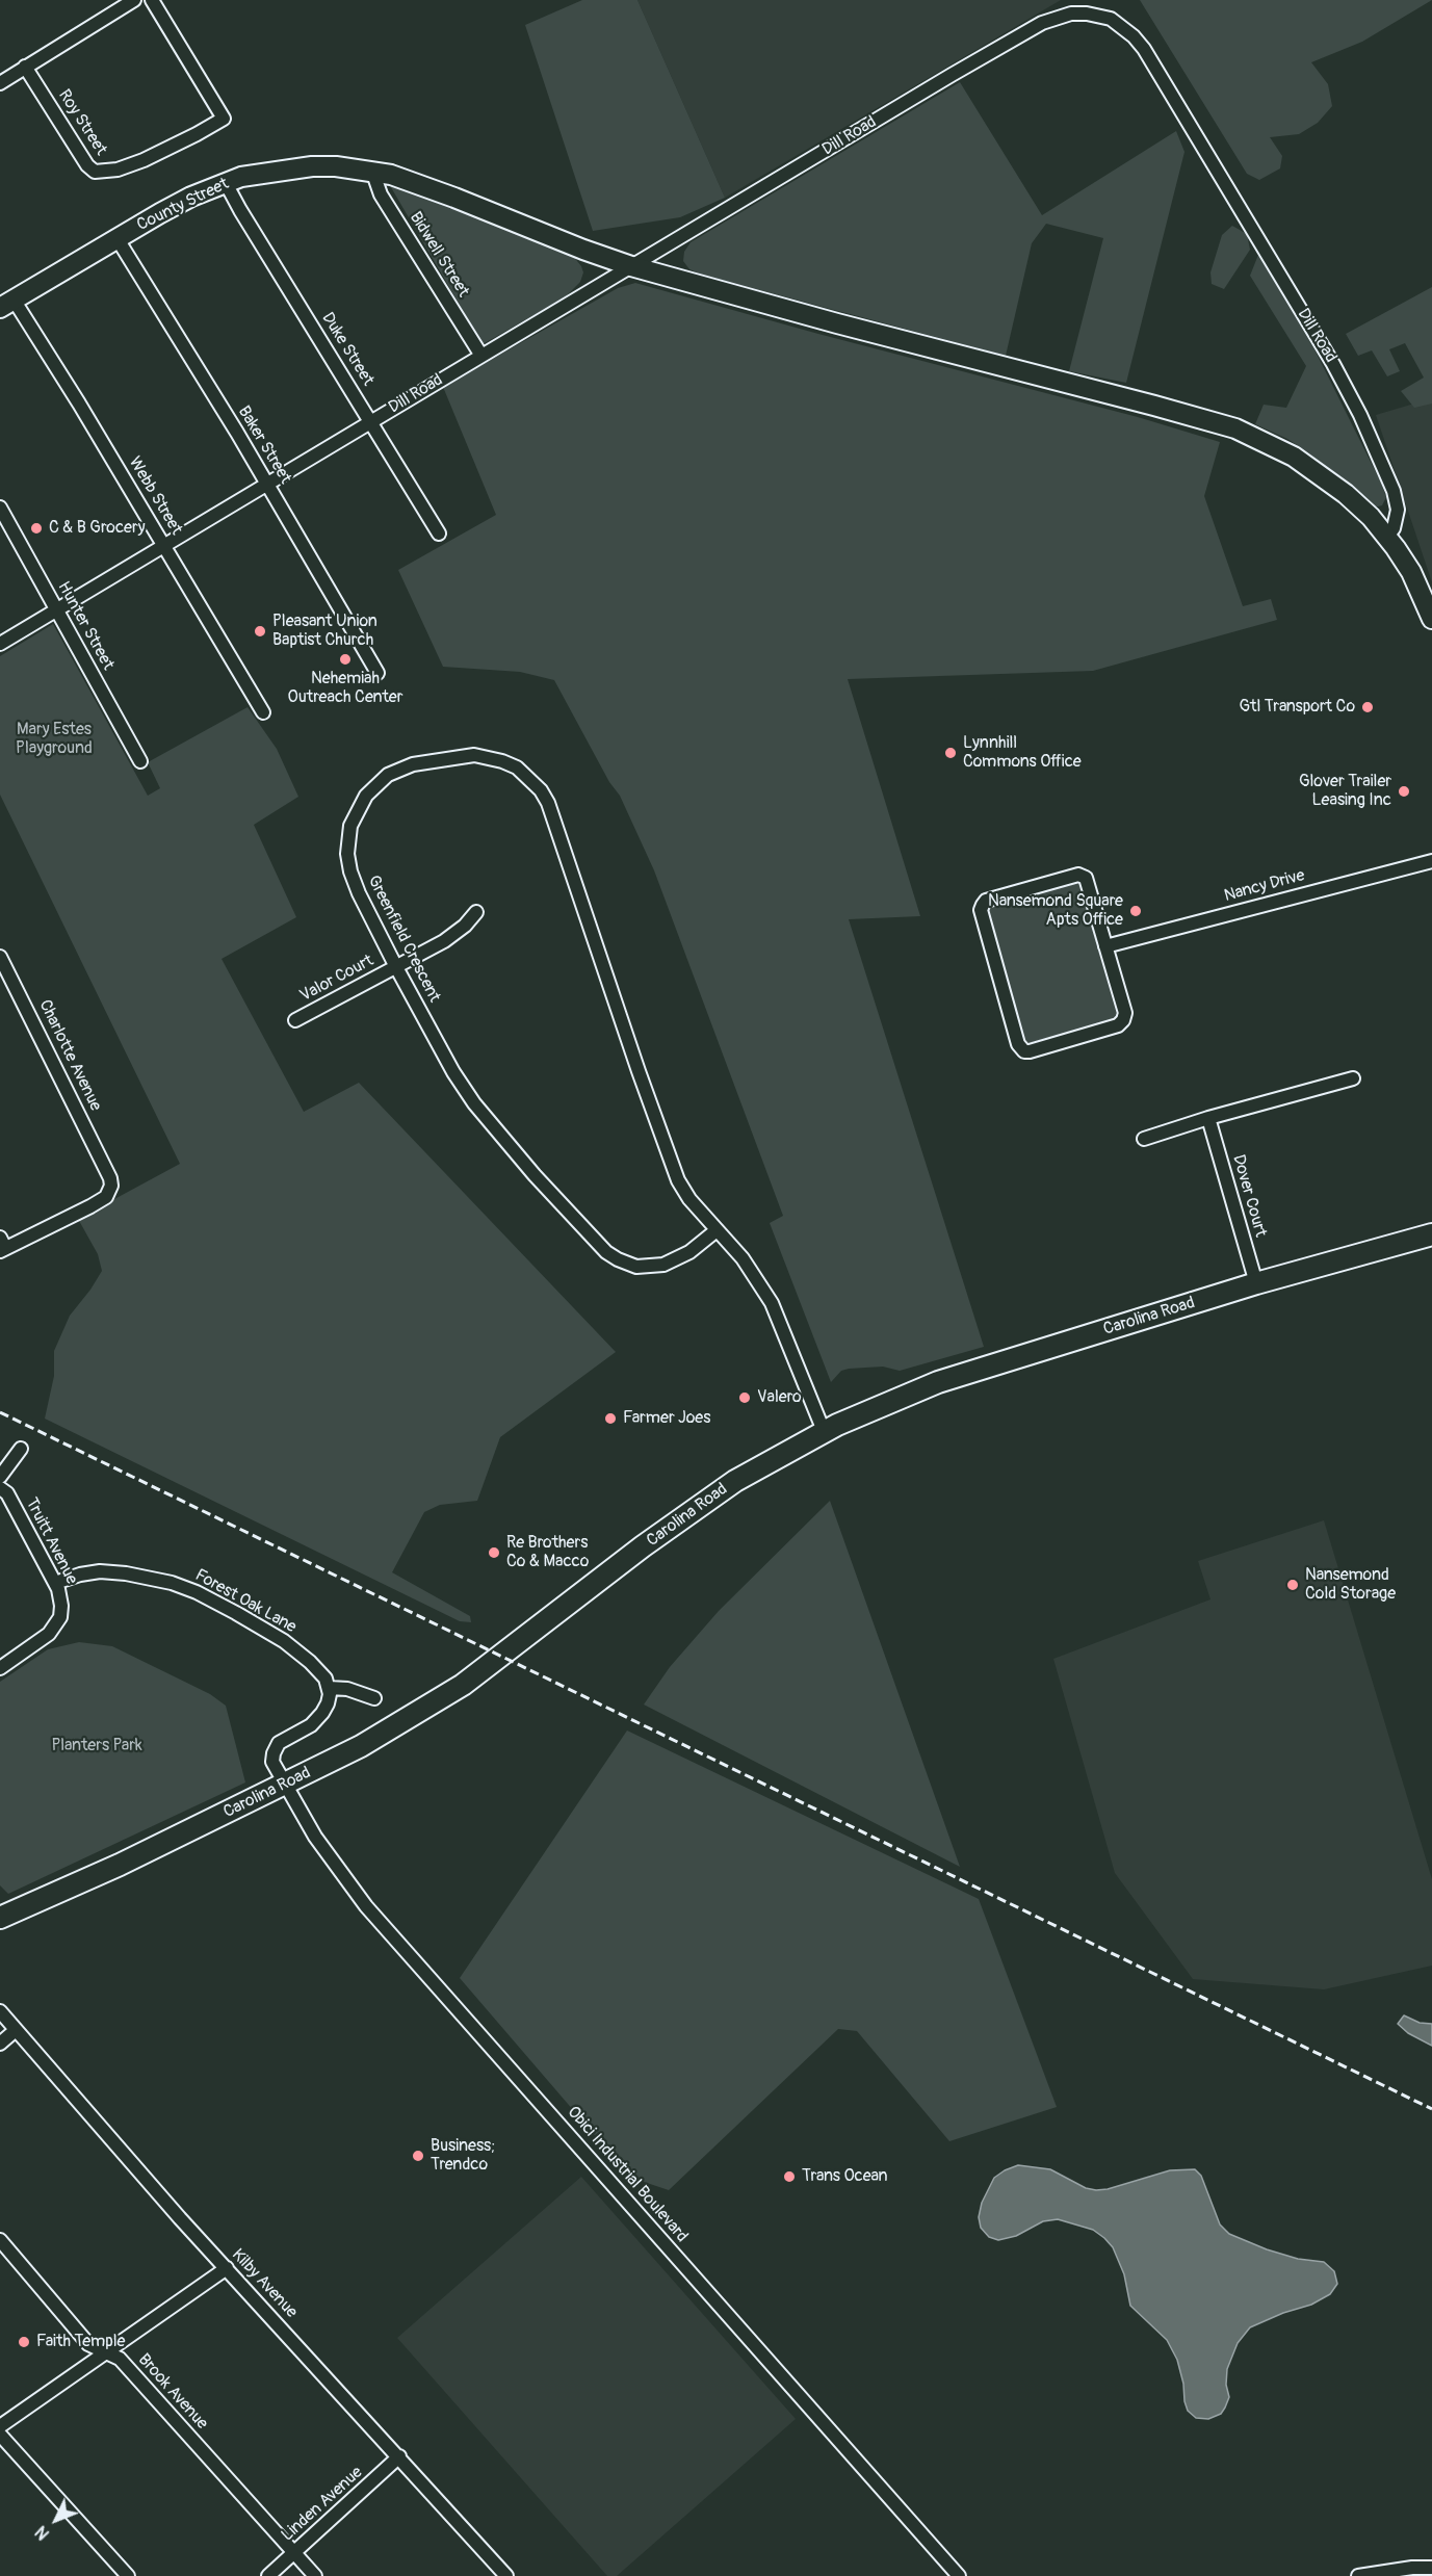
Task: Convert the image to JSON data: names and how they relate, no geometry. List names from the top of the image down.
{
  "streets": {
    "main road": ["Carolina Road"],
    "street": [
      "Roy Street",
      "Dill Road",
      "County Street",
      "Bidwell Street",
      "Duke Street",
      "Baker Street",
      "Webb Street",
      "Hunter Street",
      "Nancy Drive",
      "Greenfield Crescent",
      "Valor Court",
      "Charlotte Avenue",
      "Dover Court",
      "Truitt Avenue",
      "Forest Oak Lane",
      "Obici Industrial Boulevard",
      "Kilby Avenue",
      "Brook Avenue",
      "Linden Avenue"
    ]
  },
  "crossings": [
    ["Dill Road", "County Street"],
    ["Dill Road", "Bidwell Street"],
    ["Dill Road", "Duke Street"],
    ["Dill Road", "Baker Street"],
    ["Dill Road", "Webb Street"],
    ["Dill Road", "Hunter Street"],
    ["County Street", "Bidwell Street"],
    ["County Street", "Duke Street"],
    ["County Street", "Baker Street"],
    ["County Street", "Webb Street"],
    ["Greenfield Crescent", "Valor Court"],
    ["Greenfield Crescent", "Carolina Road"],
    ["Dover Court", "Carolina Road"],
    ["Carolina Road", "Obici Industrial Boulevard"],
    ["Truitt Avenue", "Forest Oak Lane"],
    ["Kilby Avenue", "Linden Avenue"],
    ["Brook Avenue", "Linden Avenue"]
  ],
  "parks": ["Mary Estes Playground", "Planters Park"],
  "places": [
    "C & B Grocery",
    "Pleasant Union Baptist Church",
    "Nehemiah Outreach Center",
    "Gtl Transport Co",
    "Lynnhill Commons Office",
    "Glover Trailer Leasing Inc",
    "Nansemond Square Apts Office",
    "Valero",
    "Farmer Joes",
    "Re Brothers Co & Macco",
    "Nansemond Cold Storage",
    "Business; Trendco",
    "Trans Ocean",
    "Faith Temple"
  ],
  "north": "bottom left"
}
